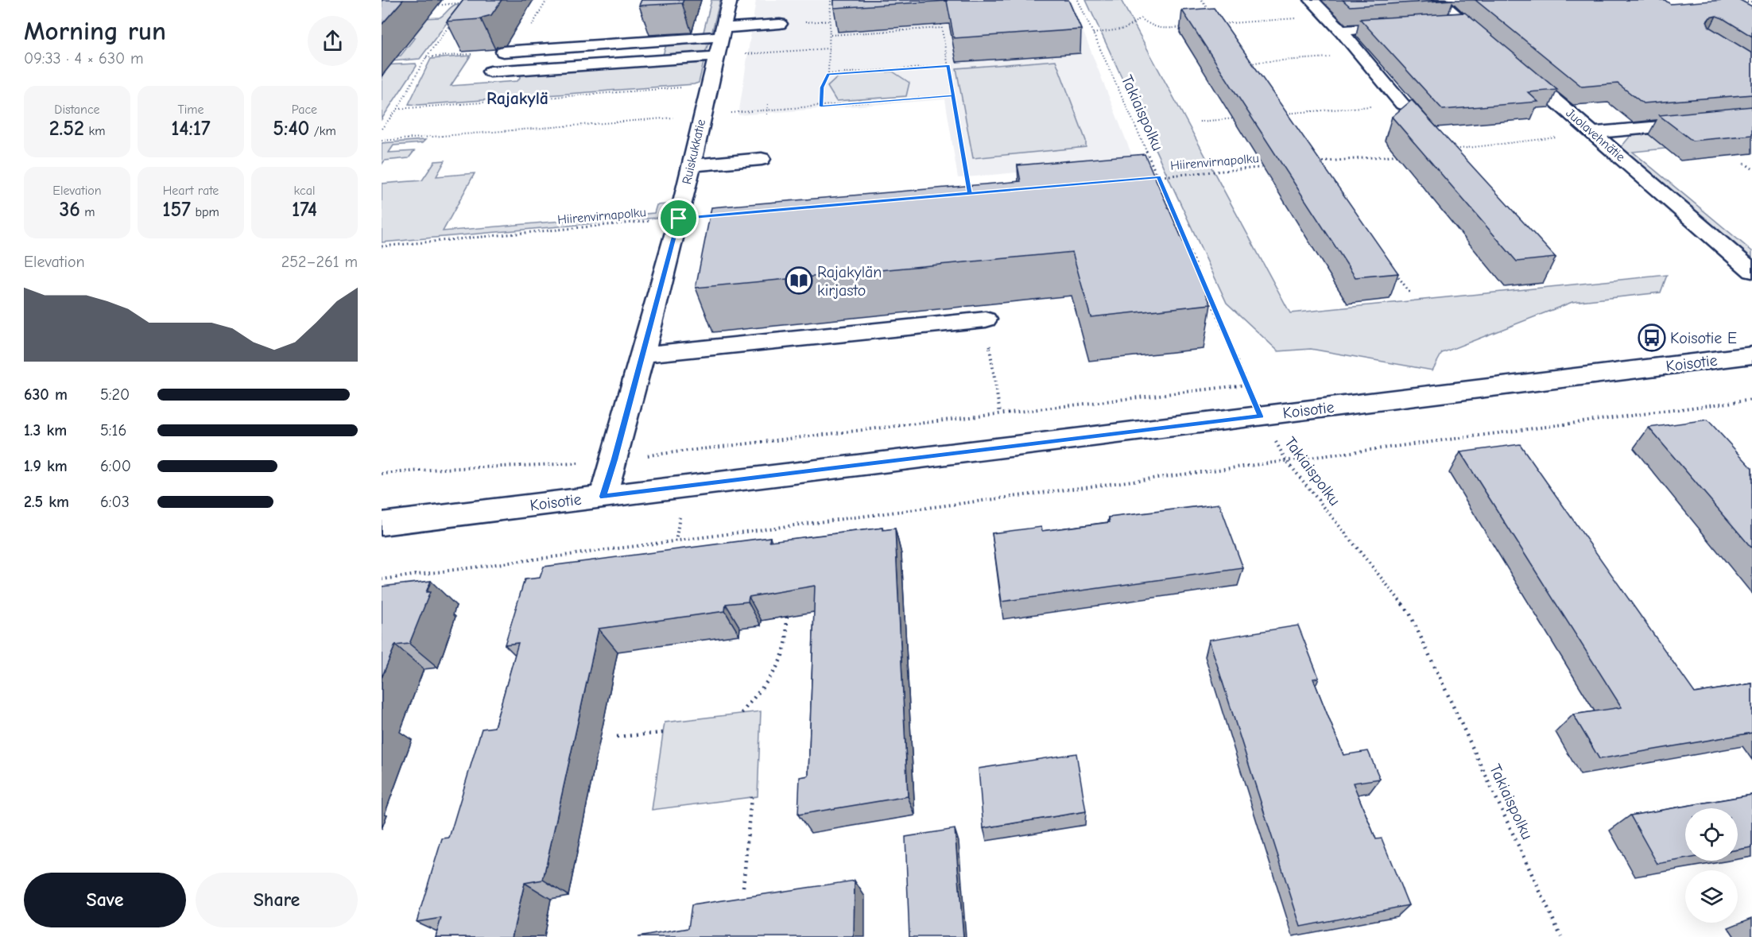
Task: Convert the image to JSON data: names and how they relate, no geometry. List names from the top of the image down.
{
  "streets": {
    "street": ["Juolavehnätie", "Ruiskukkatie", "Koisotie"],
    "path": ["Takiaispolku", "Hiirenvirnapolku"]
  },
  "crossings": [
    ["Takiaispolku", "Hiirenvirnapolku"],
    ["Takiaispolku", "Koisotie"],
    ["Ruiskukkatie", "Hiirenvirnapolku"],
    ["Ruiskukkatie", "Koisotie"]
  ],
  "districts": ["Rajakylä"],
  "places": {
    "library": ["Rajakylän kirjasto"],
    "bus stop": ["Koisotie E"]
  },
  "page": {
    "heading": ["Morning run", "09:33 · 4 × 630 m"],
    "stats": [
      ["Distance", "2.52 km"],
      ["Time", "14:17"],
      ["Pace", "5:40 /km"],
      ["Elevation", "36 m"],
      ["Heart rate", "157 bpm"],
      ["kcal", "174"]
    ],
    "chart": ["Elevation", "252–261 m"],
    "list": [
      {
        "name": "630 m",
        "note": "5:20"
      },
      {
        "name": "1.3 km",
        "note": "5:16"
      },
      {
        "name": "1.9 km",
        "note": "6:00"
      },
      {
        "name": "2.5 km",
        "note": "6:03"
      }
    ],
    "buttons": ["Save", "Share"]
  }
}
